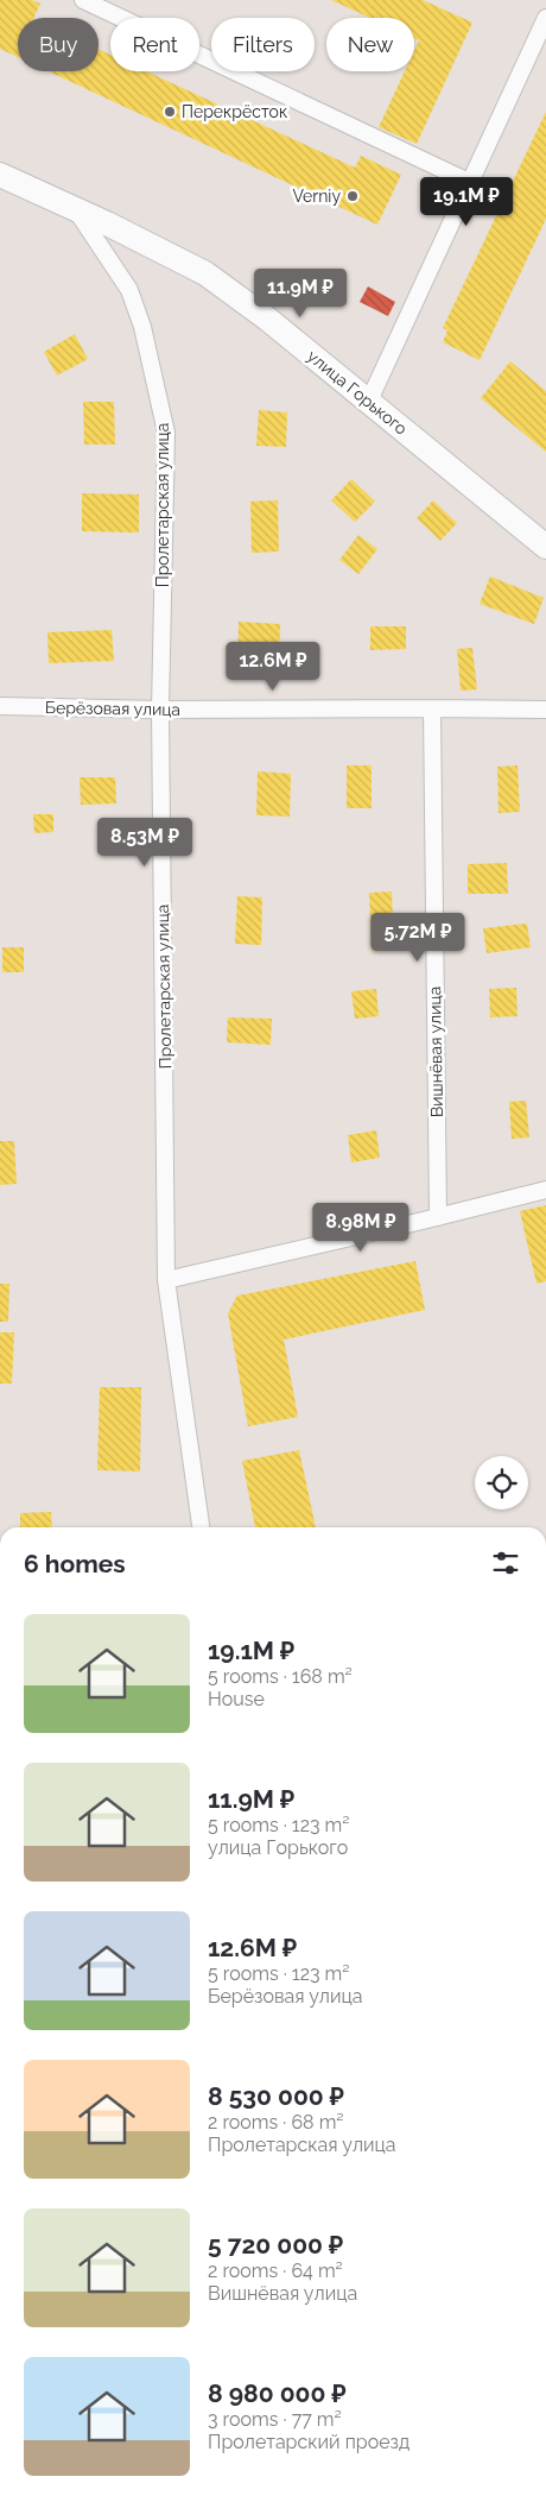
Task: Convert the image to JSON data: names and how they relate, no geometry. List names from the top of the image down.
{
  "streets": {
    "main road": ["улица Горького"],
    "street": ["Пролетарская улица", "Берёзовая улица", "Вишнёвая улица"]
  },
  "crossings": [
    ["улица Горького", "Пролетарская улица"],
    ["Пролетарская улица", "Берёзовая улица"],
    ["Берёзовая улица", "Вишнёвая улица"]
  ],
  "places": ["Перекрёсток", "Verniy"],
  "page": {
    "chip": [
      "Buy",
      "Rent",
      "Filters",
      "New"
    ],
    "price": [
      "19.1M ₽",
      "11.9M ₽",
      "12.6M ₽",
      "8.53M ₽",
      "5.72M ₽",
      "8.98M ₽"
    ],
    "heading": "6 homes",
    "list": [
      {
        "name": "19.1M ₽",
        "note": "5 rooms · 168 m² · House"
      },
      {
        "name": "11.9M ₽",
        "note": "5 rooms · 123 m² · улица Горького"
      },
      {
        "name": "12.6M ₽",
        "note": "5 rooms · 123 m² · Берёзовая улица"
      },
      {
        "name": "8 530 000 ₽",
        "note": "2 rooms · 68 m² · Пролетарская улица"
      },
      {
        "name": "5 720 000 ₽",
        "note": "2 rooms · 64 m² · Вишнёвая улица"
      },
      {
        "name": "8 980 000 ₽",
        "note": "3 rooms · 77 m² · Пролетарский проезд"
      }
    ]
  }
}
